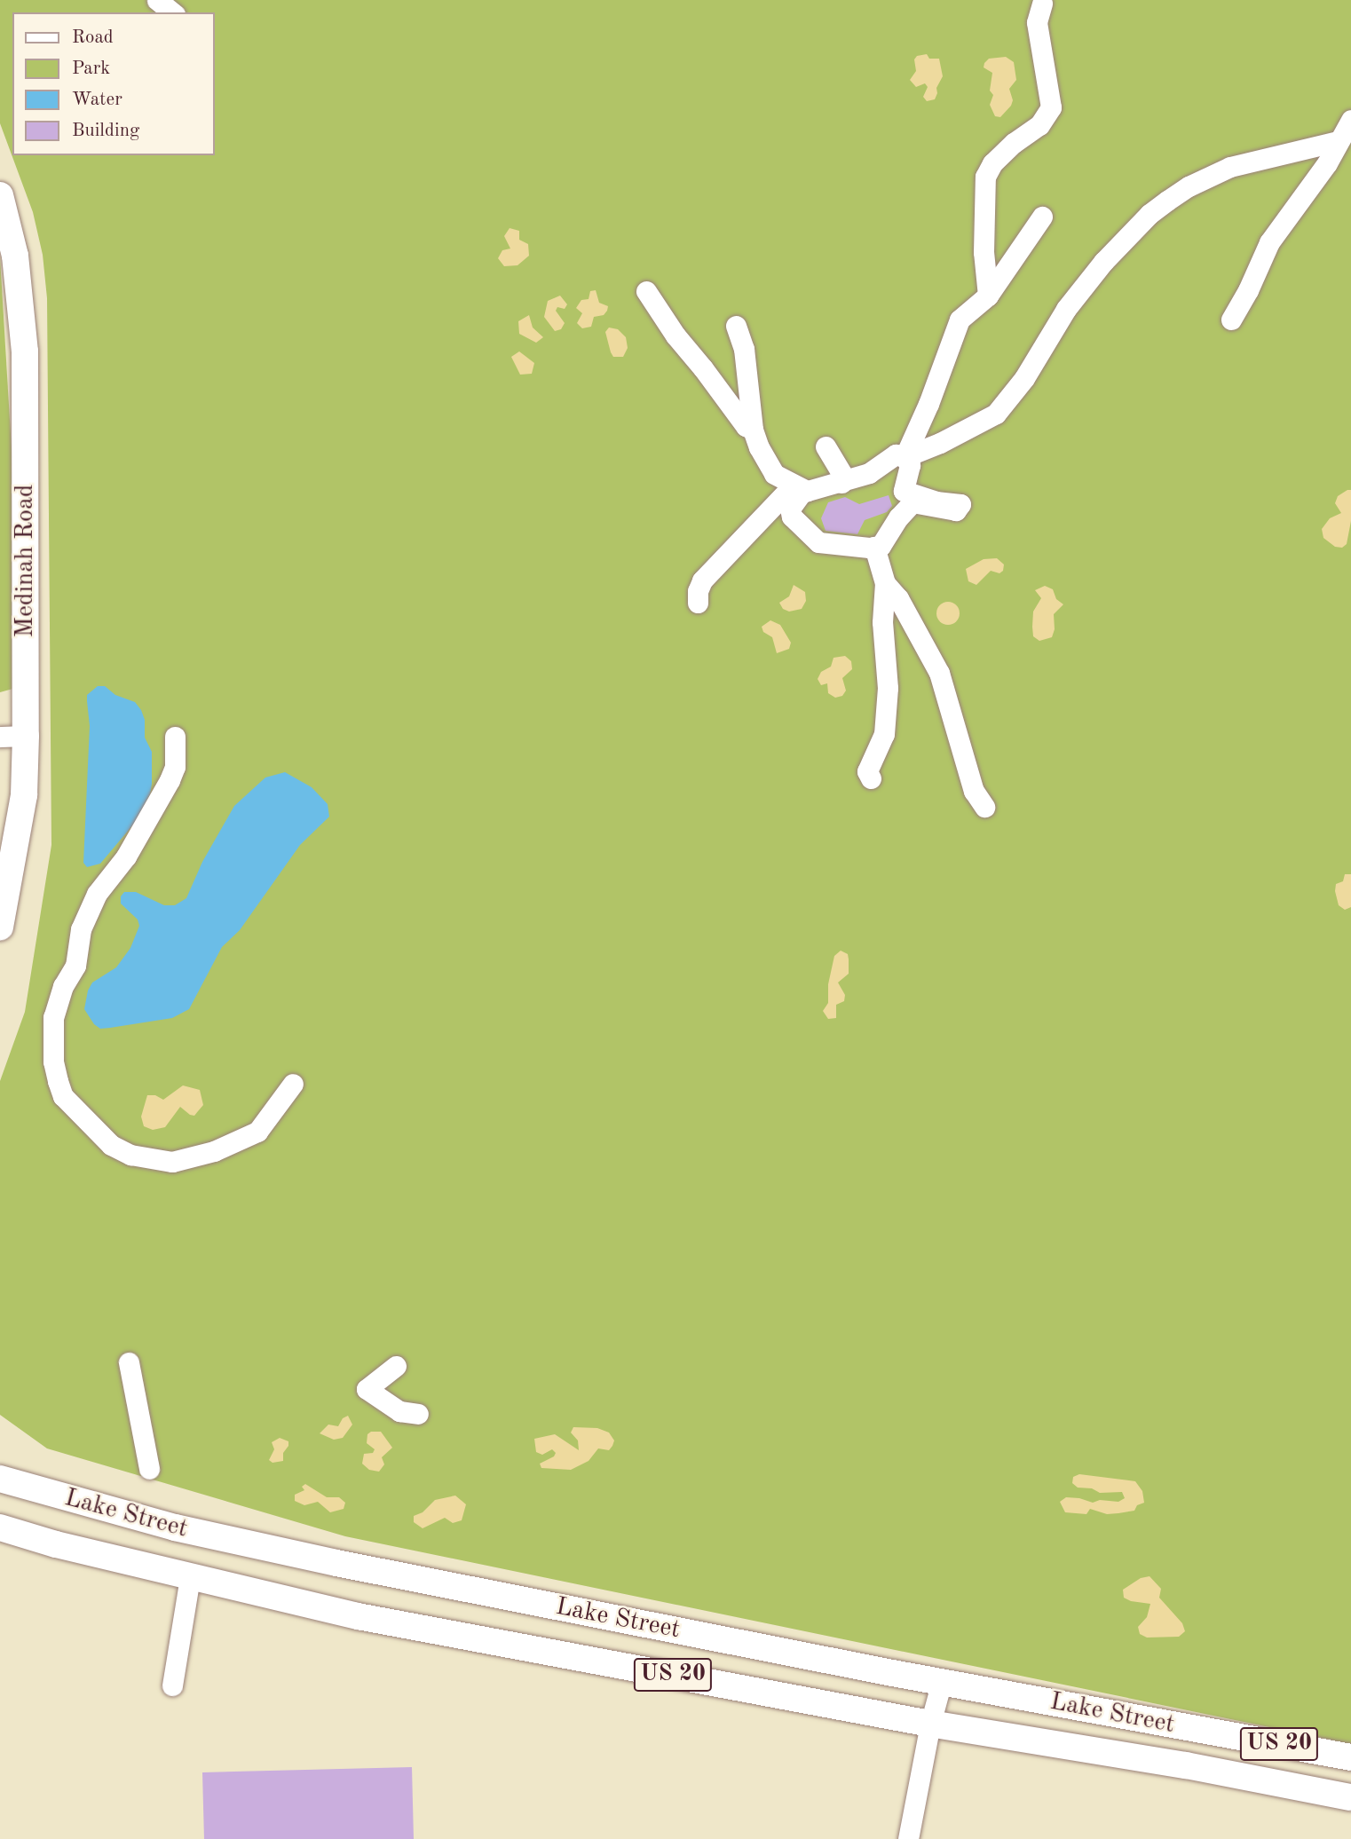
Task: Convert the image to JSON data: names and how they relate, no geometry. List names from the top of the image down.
{
  "streets": {
    "main road": ["Medinah Road", "Lake Street", "US 20"]
  },
  "legend": [
    "Road",
    "Park",
    "Water",
    "Building"
  ]
}
